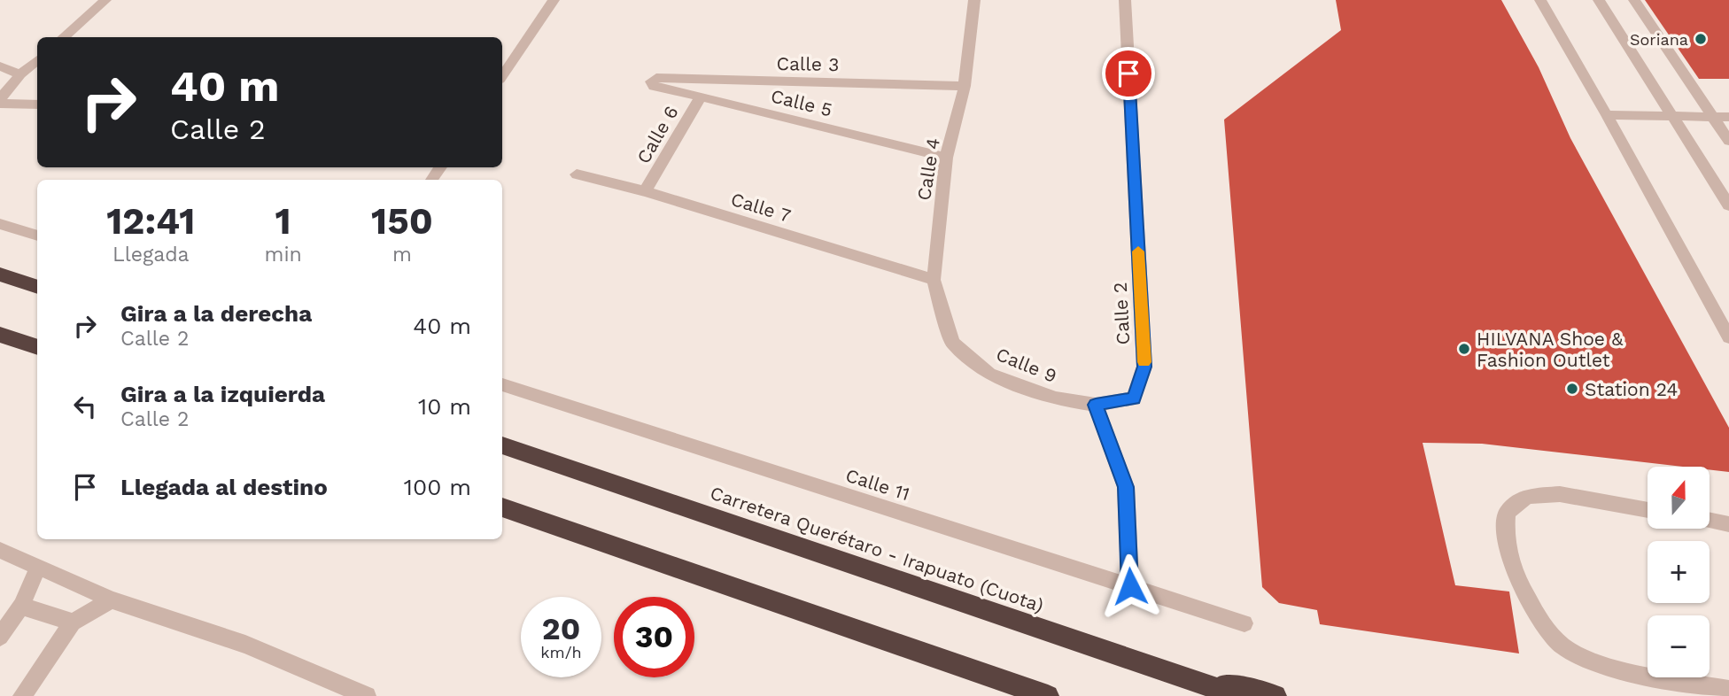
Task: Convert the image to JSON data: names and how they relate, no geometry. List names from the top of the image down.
{
  "streets": {
    "highway": ["Carretera Querétaro - Irapuato (Cuota)"],
    "street": [
      "Calle 3",
      "Calle 5",
      "Calle 6",
      "Calle 4",
      "Calle 7",
      "Calle 2",
      "Calle 9",
      "Calle 11"
    ]
  },
  "crossings": [
    ["Calle 3", "Calle 5"],
    ["Calle 3", "Calle 4"],
    ["Calle 5", "Calle 6"],
    ["Calle 5", "Calle 4"],
    ["Calle 6", "Calle 7"],
    ["Calle 4", "Calle 7"],
    ["Calle 4", "Calle 9"],
    ["Calle 2", "Calle 9"]
  ],
  "places": ["Soriana", "HILVANA Shoe & Fashion Outlet", "Station 24"],
  "north": "top",
  "page": {
    "turn": ["40 m", "Calle 2"],
    "eta": [
      "12:41",
      "Llegada",
      "1",
      "min",
      "150",
      "m"
    ],
    "list": [
      {
        "name": "Gira a la derecha",
        "note": "Calle 2",
        "value": "40 m"
      },
      {
        "name": "Gira a la izquierda",
        "note": "Calle 2",
        "value": "10 m"
      },
      {
        "name": "Llegada al destino",
        "value": "100 m"
      }
    ],
    "map_buttons": ["+", "−"],
    "speed": "20 km/h",
    "limit": "30"
  }
}
